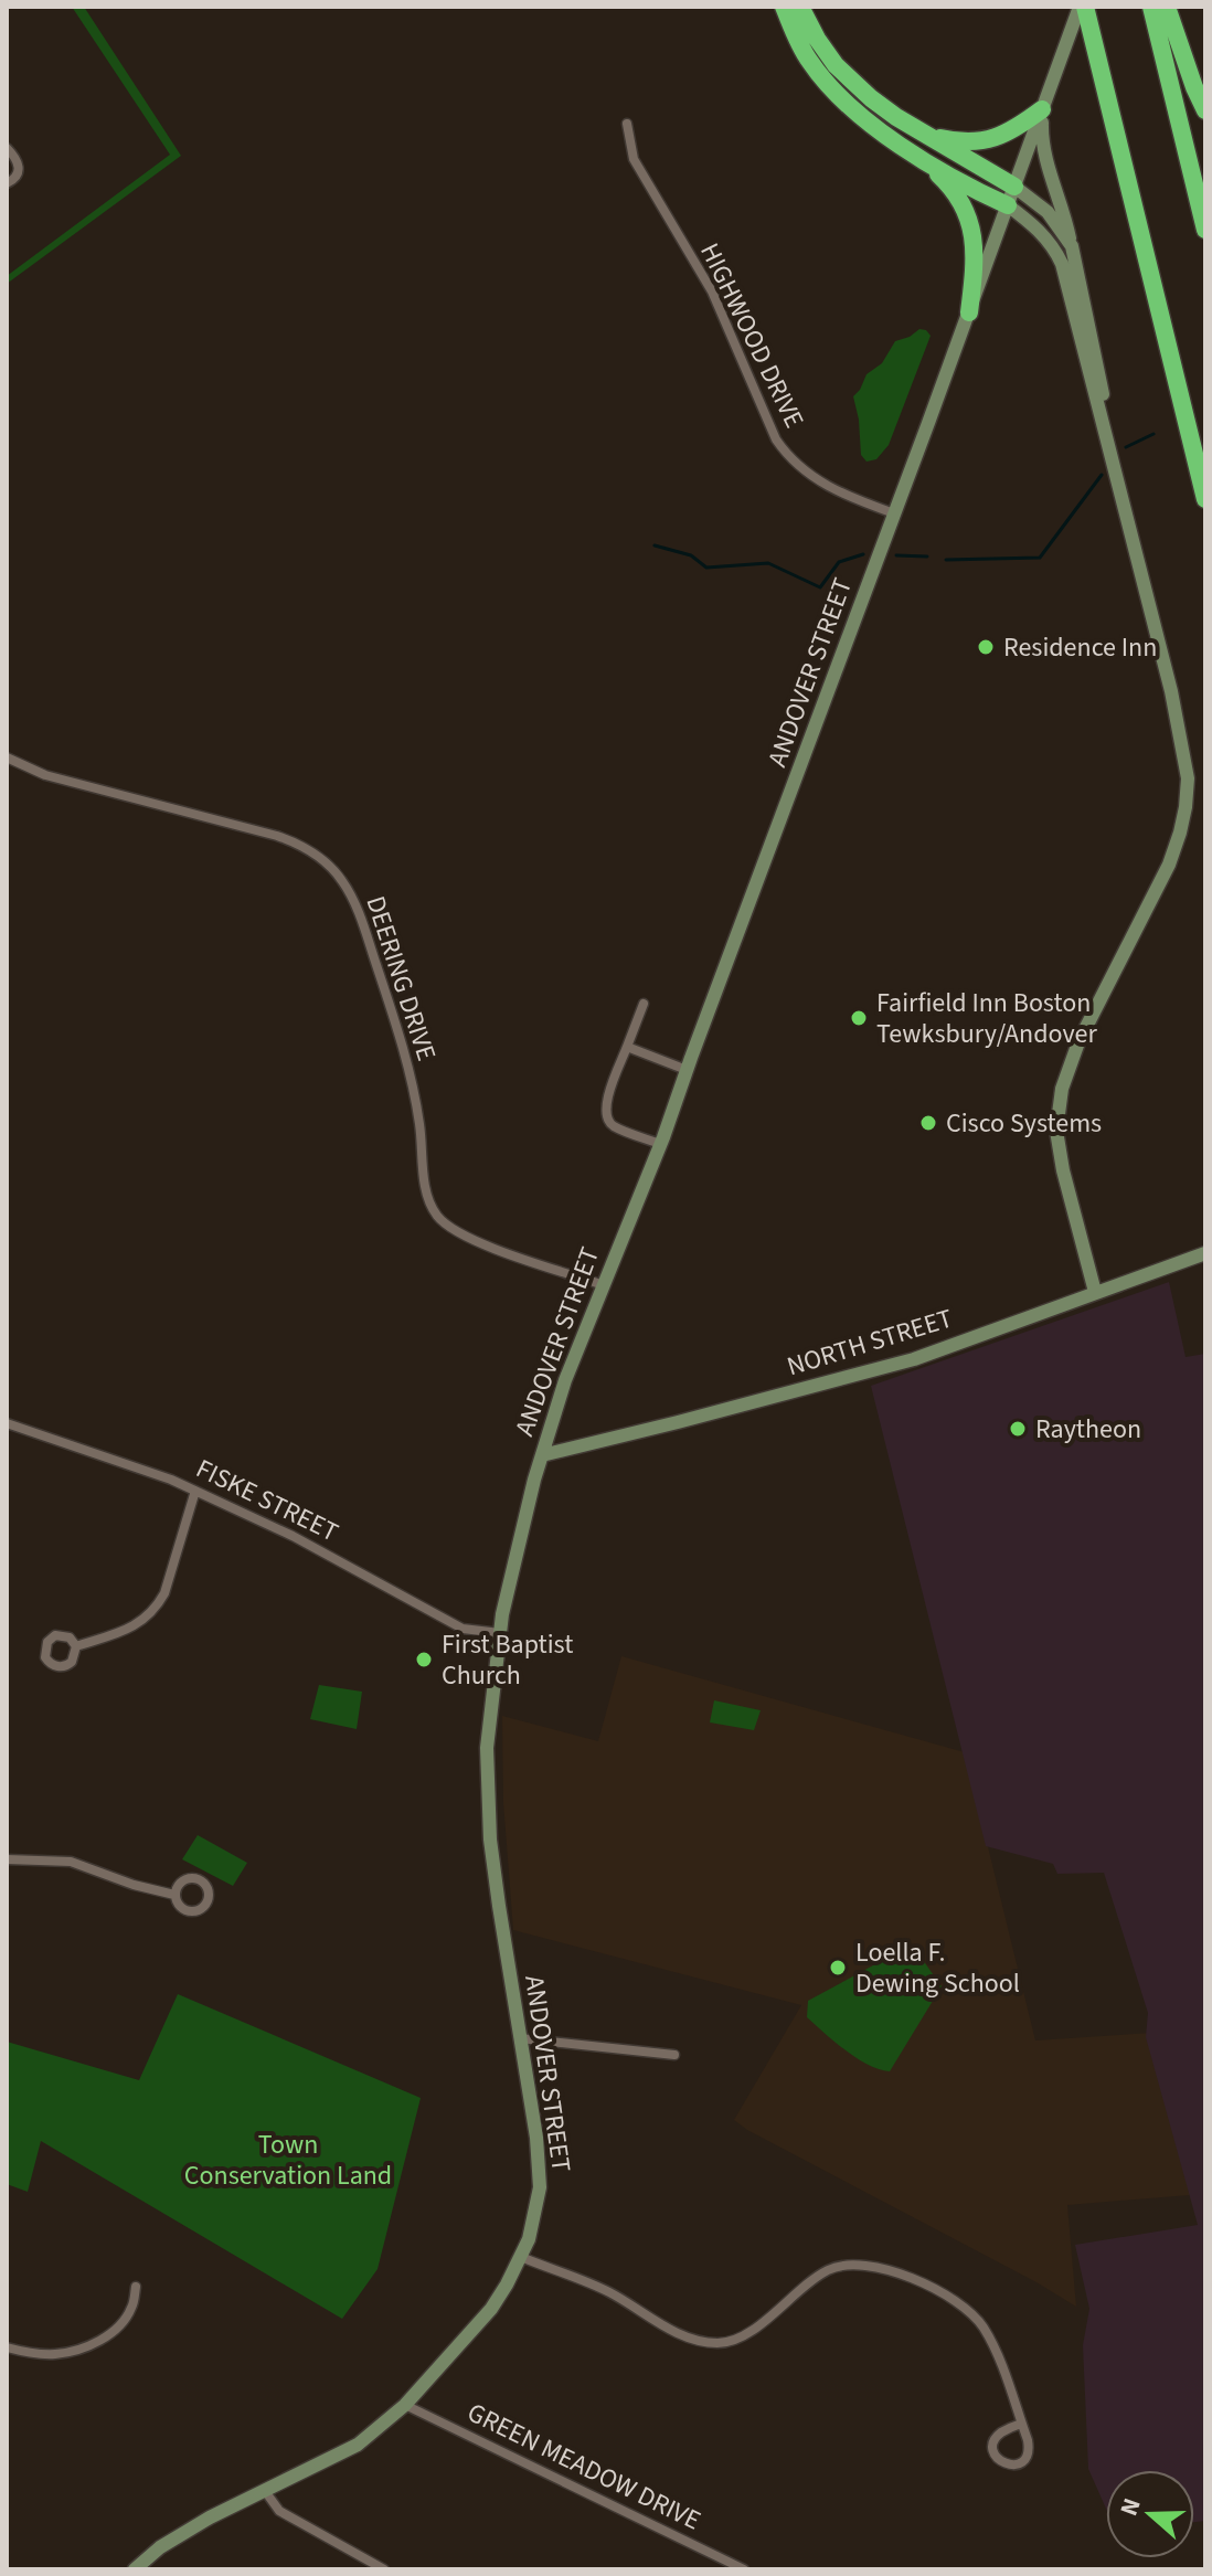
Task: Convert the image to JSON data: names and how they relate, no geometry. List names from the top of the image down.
{
  "streets": {
    "main road": ["ANDOVER STREET", "NORTH STREET"],
    "street": [
      "HIGHWOOD DRIVE",
      "DEERING DRIVE",
      "FISKE STREET",
      "GREEN MEADOW DRIVE"
    ]
  },
  "crossings": [
    ["HIGHWOOD DRIVE", "ANDOVER STREET"],
    ["ANDOVER STREET", "DEERING DRIVE"],
    ["ANDOVER STREET", "NORTH STREET"],
    ["ANDOVER STREET", "FISKE STREET"],
    ["ANDOVER STREET", "GREEN MEADOW DRIVE"]
  ],
  "parks": ["Town Conservation Land"],
  "places": [
    "Residence Inn",
    "Fairfield Inn Boston Tewksbury/Andover",
    "Cisco Systems",
    "Raytheon",
    "First Baptist Church",
    "Loella F. Dewing School"
  ],
  "north": "left"
}
